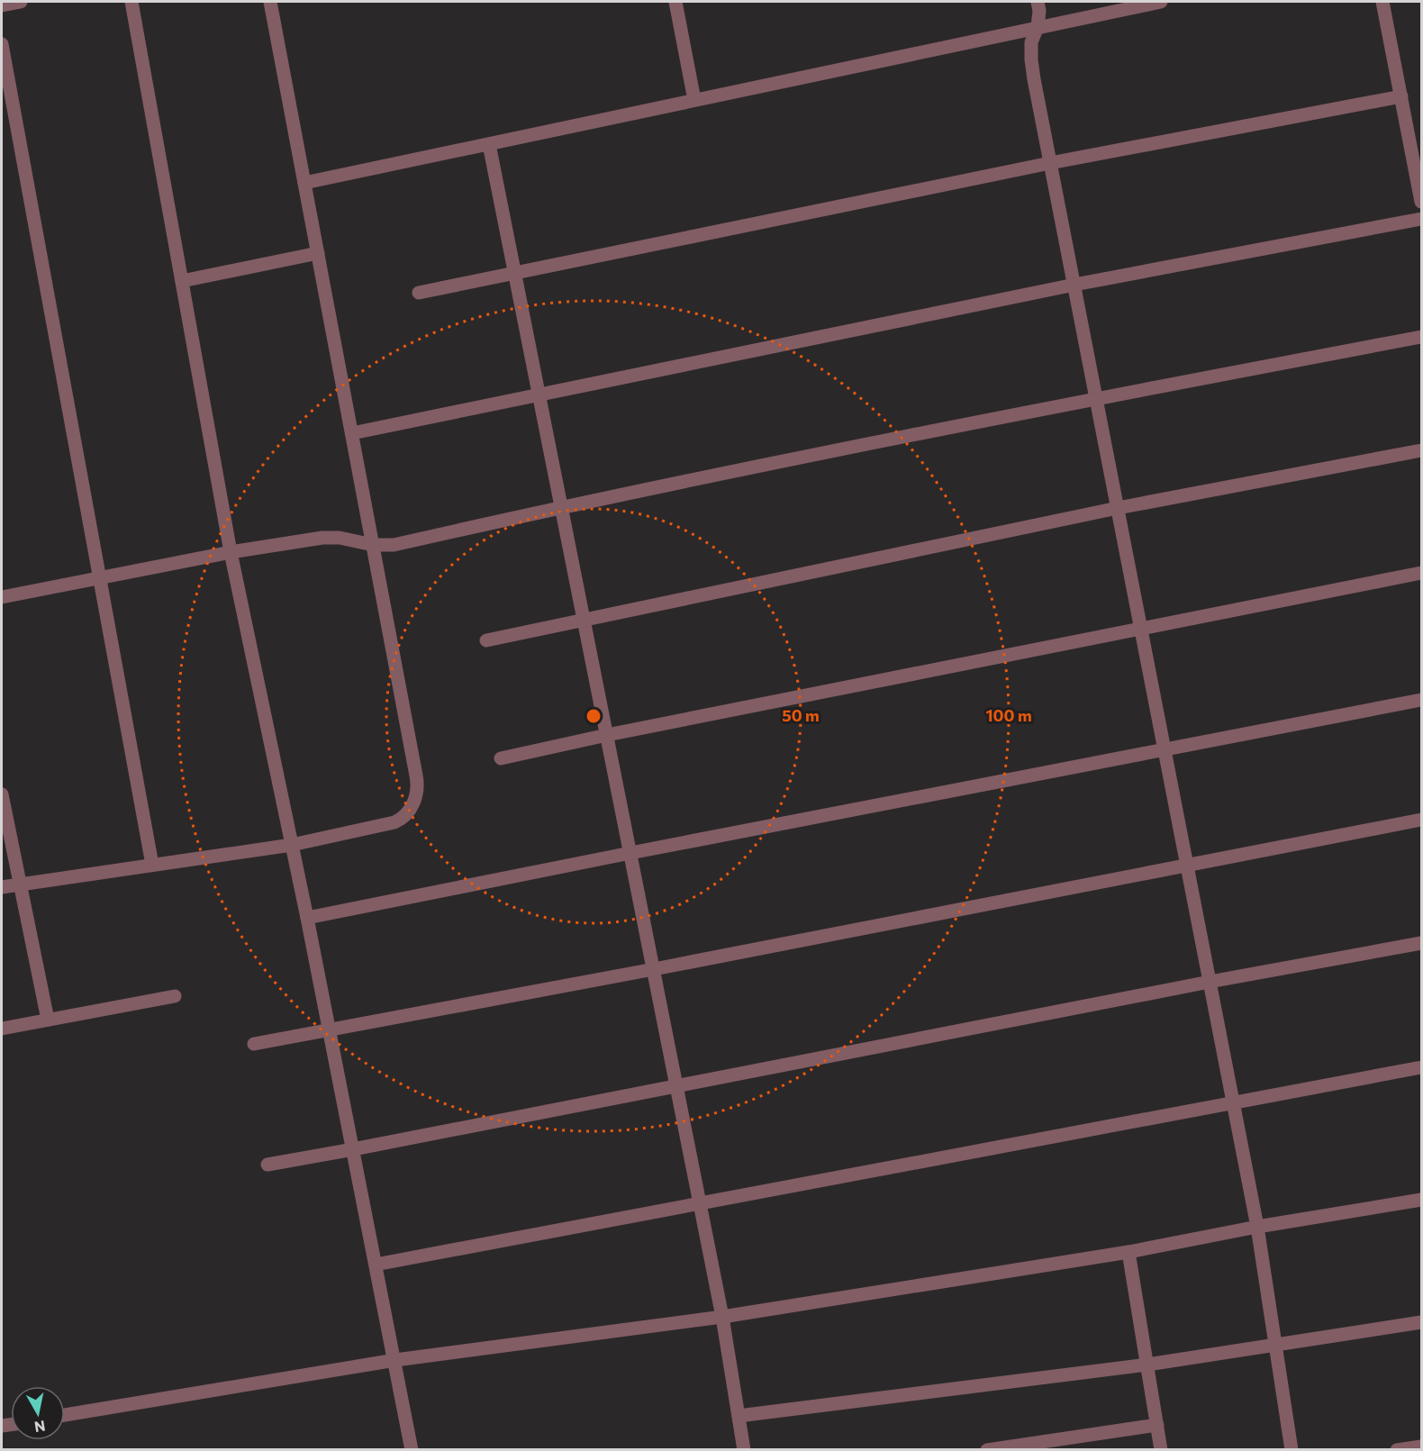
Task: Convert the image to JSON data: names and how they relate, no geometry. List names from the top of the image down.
{
  "north": "bottom",
  "rings": ["50 m", "100 m"]
}
